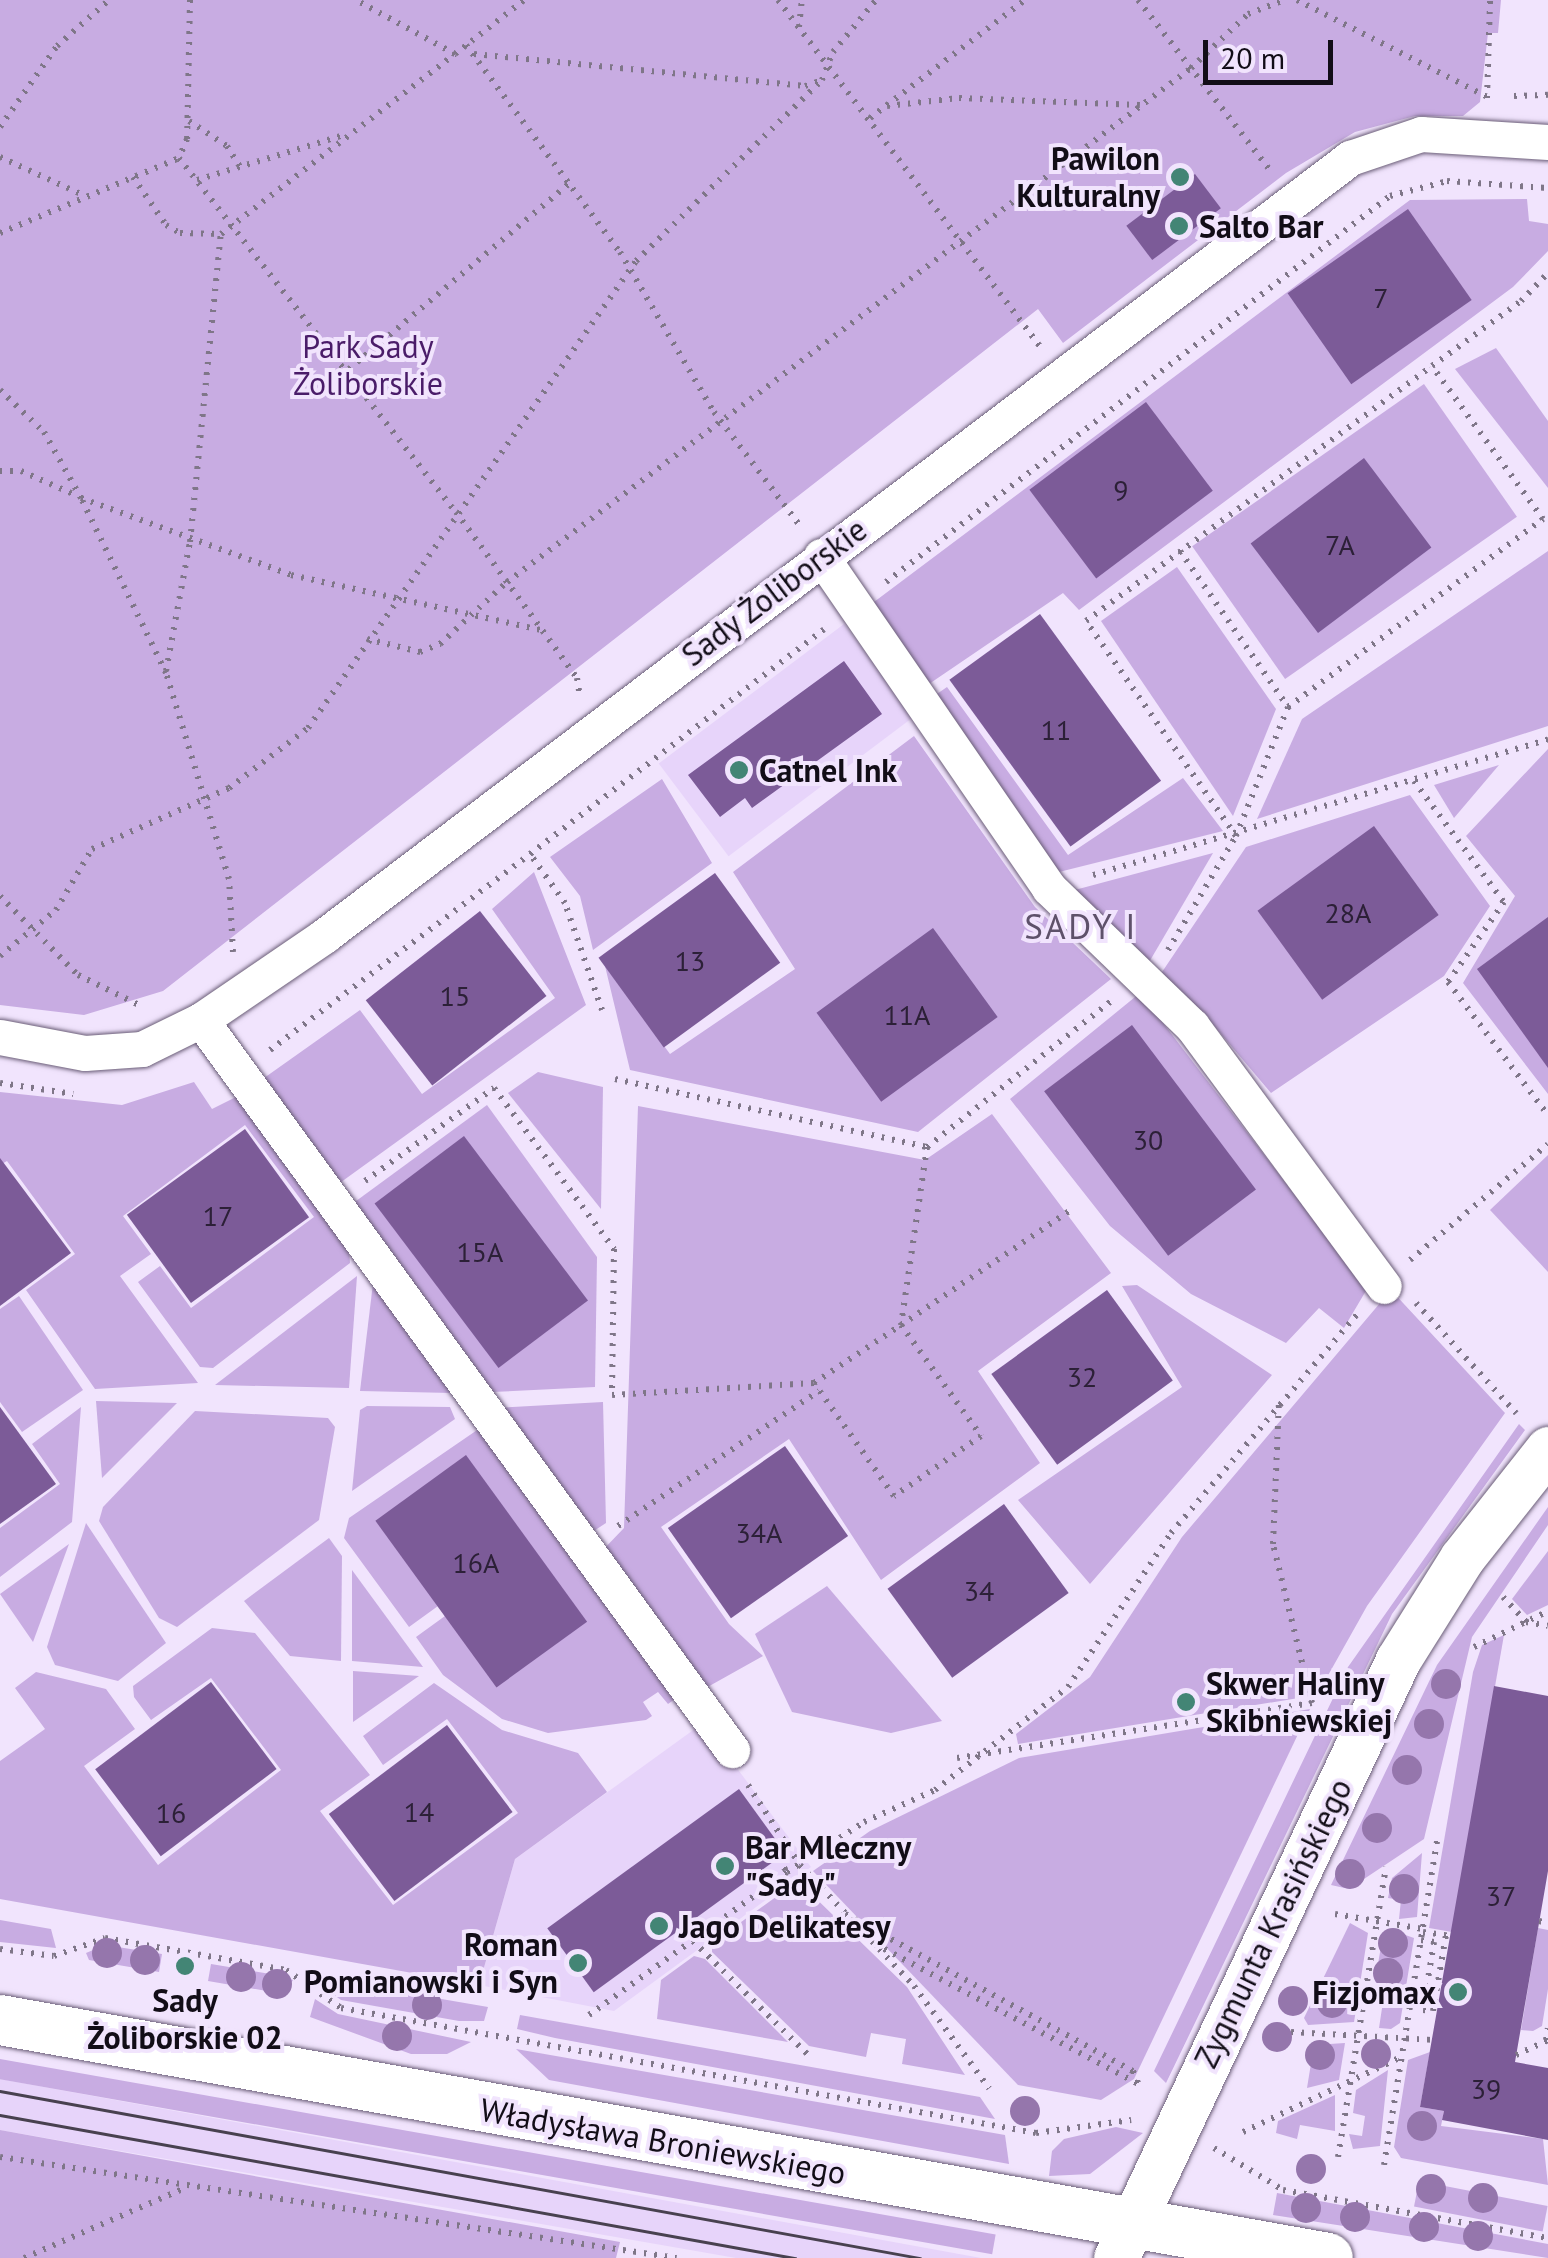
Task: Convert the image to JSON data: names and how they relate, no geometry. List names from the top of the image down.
{
  "streets": {
    "main road": ["Władysława Broniewskiego"],
    "street": ["Sady Żoliborskie", "Zygmunta Krasińskiego"]
  },
  "crossings": [
    ["Zygmunta Krasińskiego", "Władysława Broniewskiego"]
  ],
  "districts": ["SADY I"],
  "parks": ["Park Sady Żoliborskie"],
  "places": [
    "Pawilon Kulturalny",
    "Salto Bar",
    "Catnel Ink",
    "Skwer Haliny Skibniewskiej",
    "Bar Mleczny \"Sady\"",
    "Jago Delikatesy",
    "Roman Pomianowski i Syn",
    "Sady Żoliborskie 02",
    "Fizjomax"
  ],
  "house_numbers": [
    "7",
    "9",
    "7A",
    "11",
    "28A",
    "13",
    "15",
    "11A",
    "30",
    "17",
    "15A",
    "32",
    "34A",
    "16A",
    "34",
    "14",
    "16",
    "37",
    "39"
  ],
  "scale_bar": "20 m"
}
